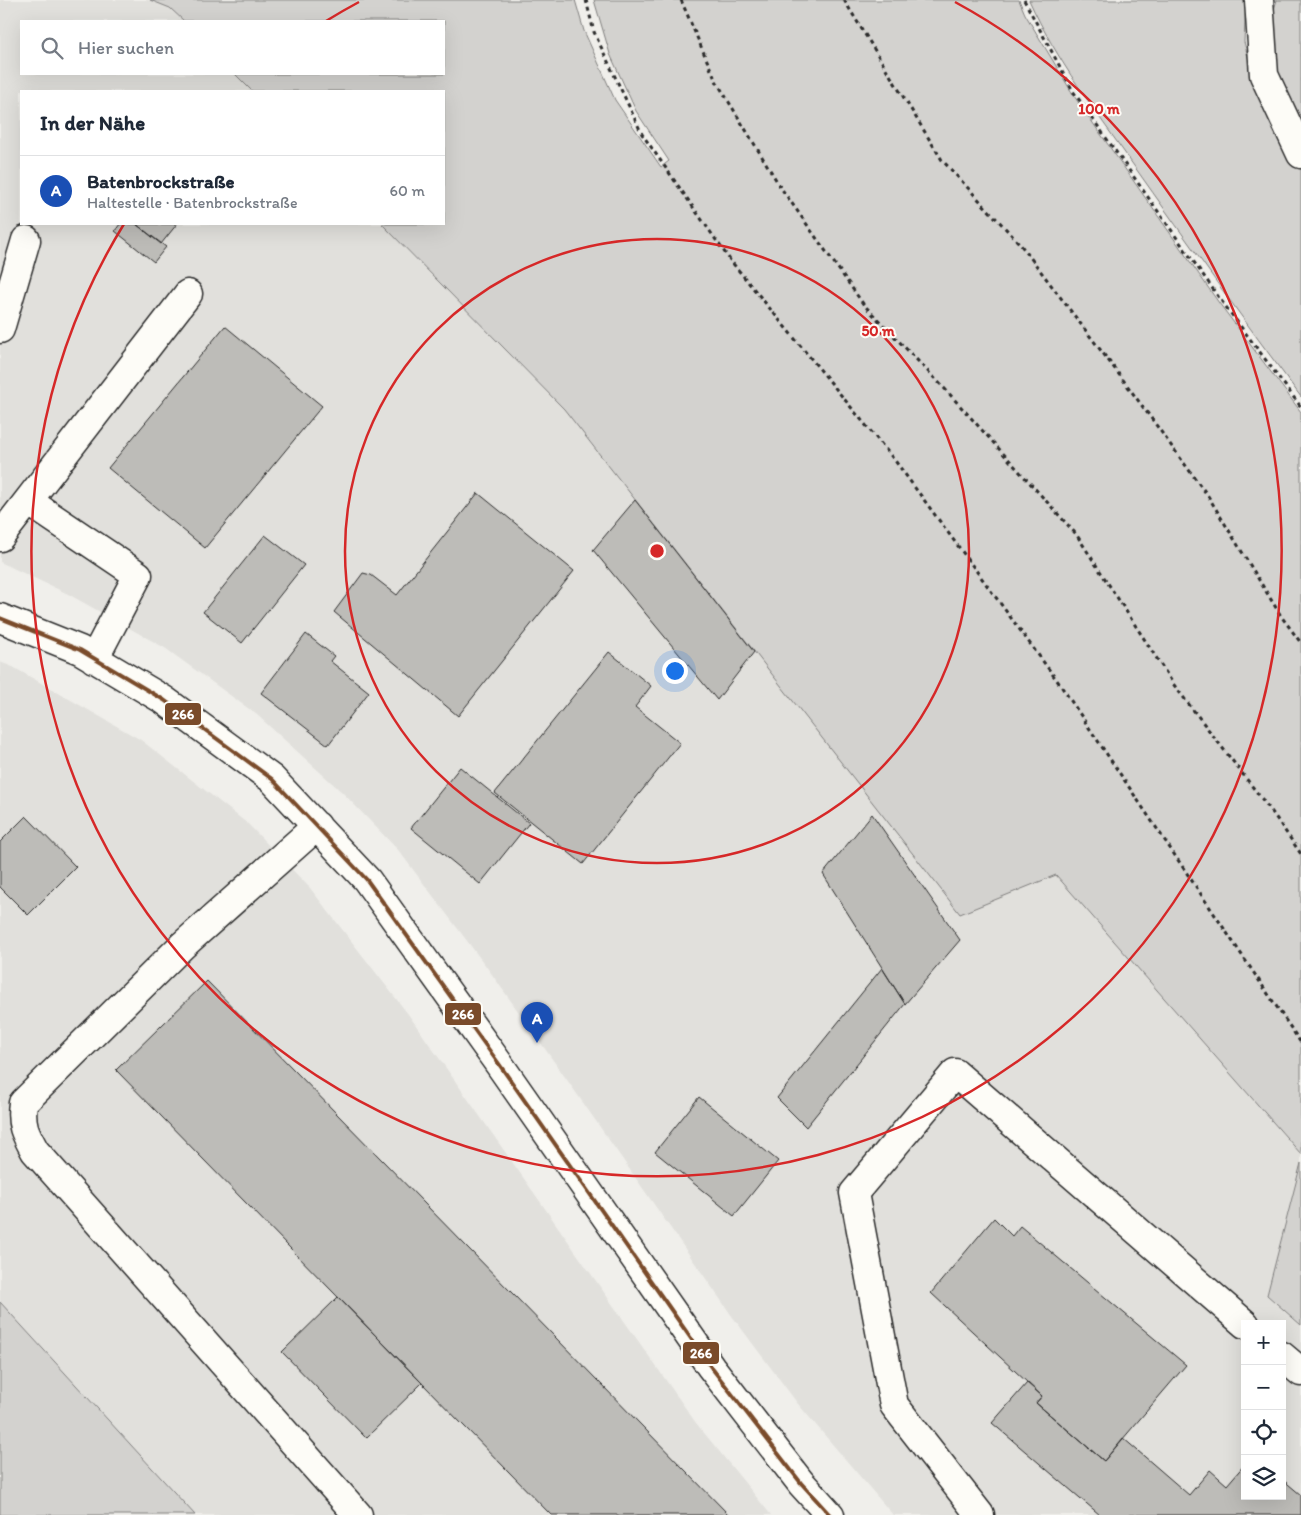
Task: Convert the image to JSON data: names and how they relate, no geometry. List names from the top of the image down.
{
  "lines": ["transit line 266"],
  "page": {
    "search": "Hier suchen",
    "heading": "In der Nähe",
    "list": [
      {
        "mark": "A",
        "name": "Batenbrockstraße",
        "note": "Haltestelle · Batenbrockstraße",
        "value": "60 m"
      }
    ],
    "pins": "A",
    "map_buttons": ["+", "−"]
  },
  "rings": ["100 m", "50 m"]
}
